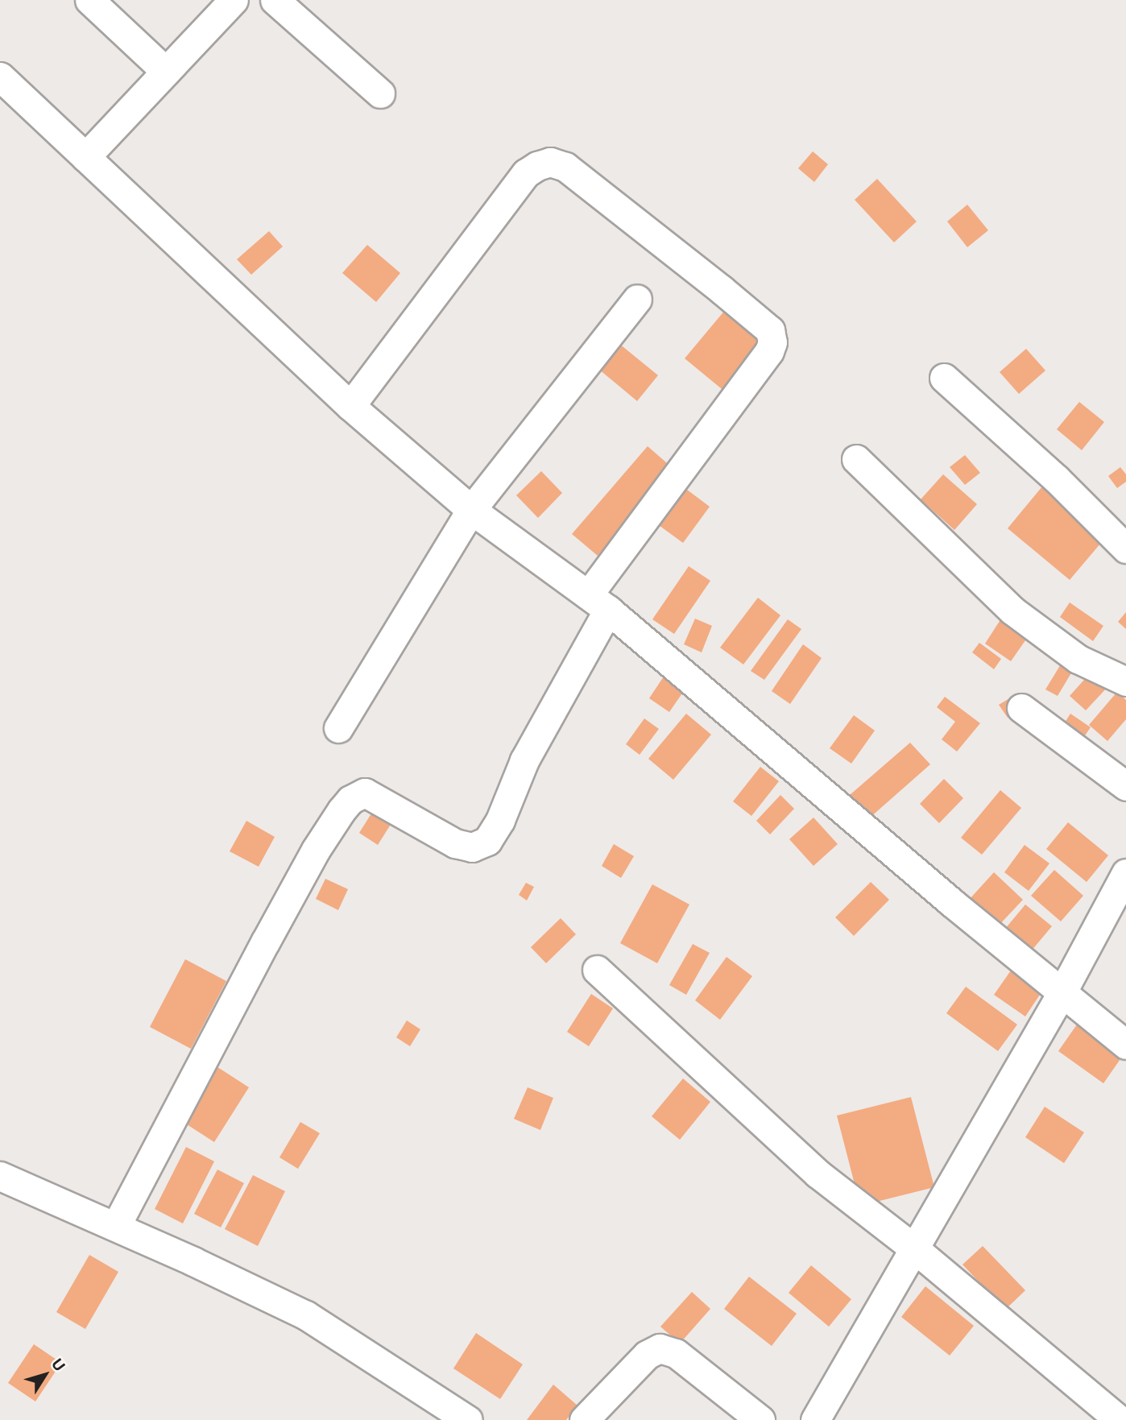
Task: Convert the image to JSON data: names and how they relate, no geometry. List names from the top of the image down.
{
  "north": "top right"
}
